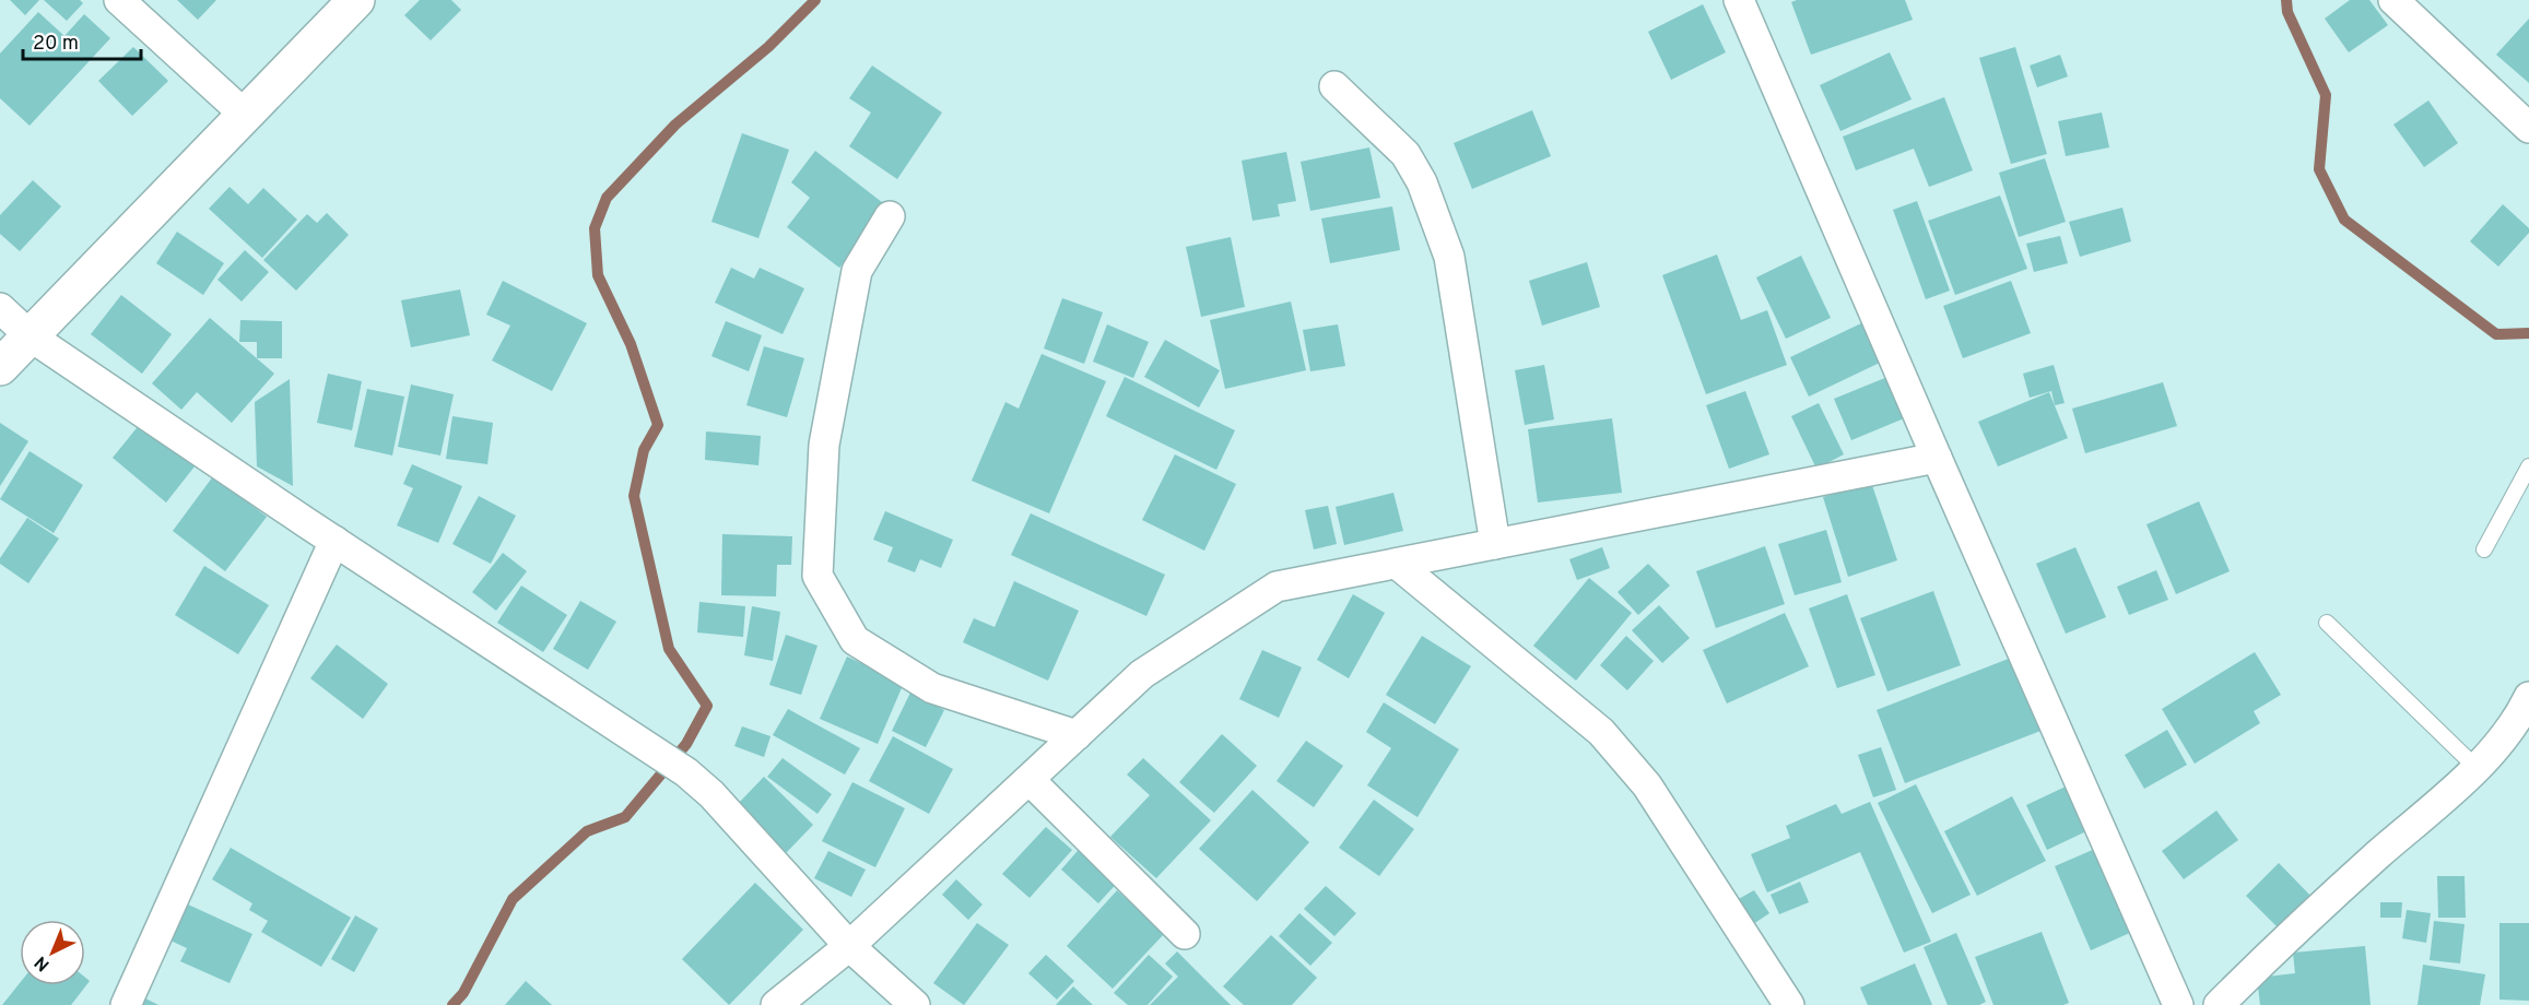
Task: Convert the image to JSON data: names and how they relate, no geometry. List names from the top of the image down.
{
  "scale_bar": "20 m",
  "north": "bottom left"
}
